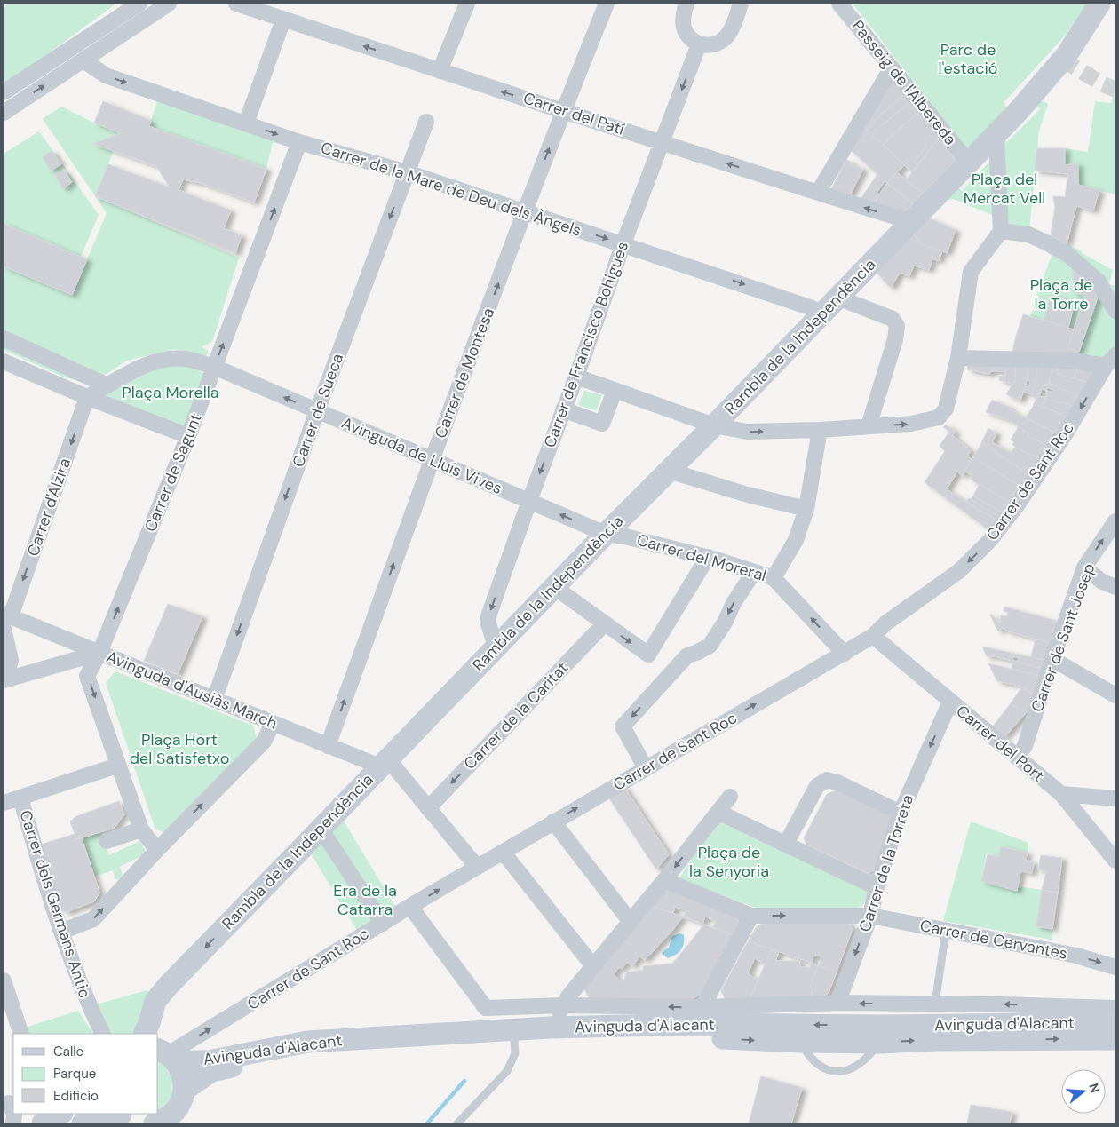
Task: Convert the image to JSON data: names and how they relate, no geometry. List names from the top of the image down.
{
  "streets": {
    "main road": ["Rambla de la Independència", "Avinguda d'Alacant"],
    "street": [
      "Passeig de l'Albereda",
      "Carrer del Patí",
      "Carrer de la Mare de Deu dels Àngels",
      "Carrer de Francisco Bohigues",
      "Carrer de Montesa",
      "Carrer de Sueca",
      "Avinguda de Lluís Vives",
      "Carrer de Sagunt",
      "Carrer de Sant Roc",
      "Carrer d'Alzira",
      "Carrer del Moreral",
      "Carrer de Sant Josep",
      "Avinguda d'Ausiàs March",
      "Carrer de la Caritat",
      "Carrer del Port",
      "Carrer de la Torreta",
      "Carrer dels Germans Antic",
      "Carrer de Cervantes"
    ]
  },
  "crossings": [
    ["Passeig de l'Albereda", "Rambla de la Independència"],
    ["Carrer del Patí", "Rambla de la Independència"],
    ["Carrer del Patí", "Carrer de Francisco Bohigues"],
    ["Carrer del Patí", "Carrer de Montesa"],
    ["Carrer de la Mare de Deu dels Àngels", "Rambla de la Independència"],
    ["Carrer de la Mare de Deu dels Àngels", "Carrer de Francisco Bohigues"],
    ["Carrer de la Mare de Deu dels Àngels", "Carrer de Montesa"],
    ["Carrer de la Mare de Deu dels Àngels", "Carrer de Sueca"],
    ["Carrer de la Mare de Deu dels Àngels", "Carrer de Sagunt"],
    ["Rambla de la Independència", "Carrer de Francisco Bohigues"],
    ["Rambla de la Independència", "Avinguda de Lluís Vives"],
    ["Rambla de la Independència", "Carrer del Moreral"],
    ["Rambla de la Independència", "Avinguda d'Ausiàs March"],
    ["Carrer de Francisco Bohigues", "Avinguda de Lluís Vives"],
    ["Carrer de Montesa", "Avinguda de Lluís Vives"],
    ["Carrer de Montesa", "Avinguda d'Ausiàs March"],
    ["Carrer de Sueca", "Avinguda de Lluís Vives"],
    ["Carrer de Sueca", "Avinguda d'Ausiàs March"],
    ["Avinguda de Lluís Vives", "Carrer de Sagunt"],
    ["Avinguda de Lluís Vives", "Carrer d'Alzira"],
    ["Avinguda de Lluís Vives", "Carrer del Moreral"],
    ["Carrer de Sagunt", "Avinguda d'Ausiàs March"],
    ["Carrer de Sant Roc", "Carrer del Moreral"],
    ["Carrer de Sant Roc", "Carrer del Port"],
    ["Carrer de Sant Roc", "Avinguda d'Alacant"],
    ["Carrer d'Alzira", "Avinguda d'Ausiàs March"],
    ["Carrer de Sant Josep", "Carrer del Port"],
    ["Carrer del Port", "Carrer de la Torreta"],
    ["Carrer de la Torreta", "Carrer de Cervantes"],
    ["Carrer de la Torreta", "Avinguda d'Alacant"]
  ],
  "one_way": [
    "Carrer del Patí",
    "Carrer de la Mare de Deu dels Àngels",
    "Carrer de Francisco Bohigues",
    "Carrer de Montesa",
    "Carrer de Sueca",
    "Carrer d'Alzira",
    "Carrer del Moreral",
    "Carrer de la Caritat",
    "Carrer de Cervantes"
  ],
  "parks": [
    "Parc de l'estació",
    "Plaça del Mercat Vell",
    "Plaça de la Torre",
    "Plaça Morella",
    "Plaça Hort del Satisfetxo",
    "Plaça de la Senyoria",
    "Era de la Catarra"
  ],
  "legend": ["Calle", "Parque", "Edificio"],
  "north": "right"
}
